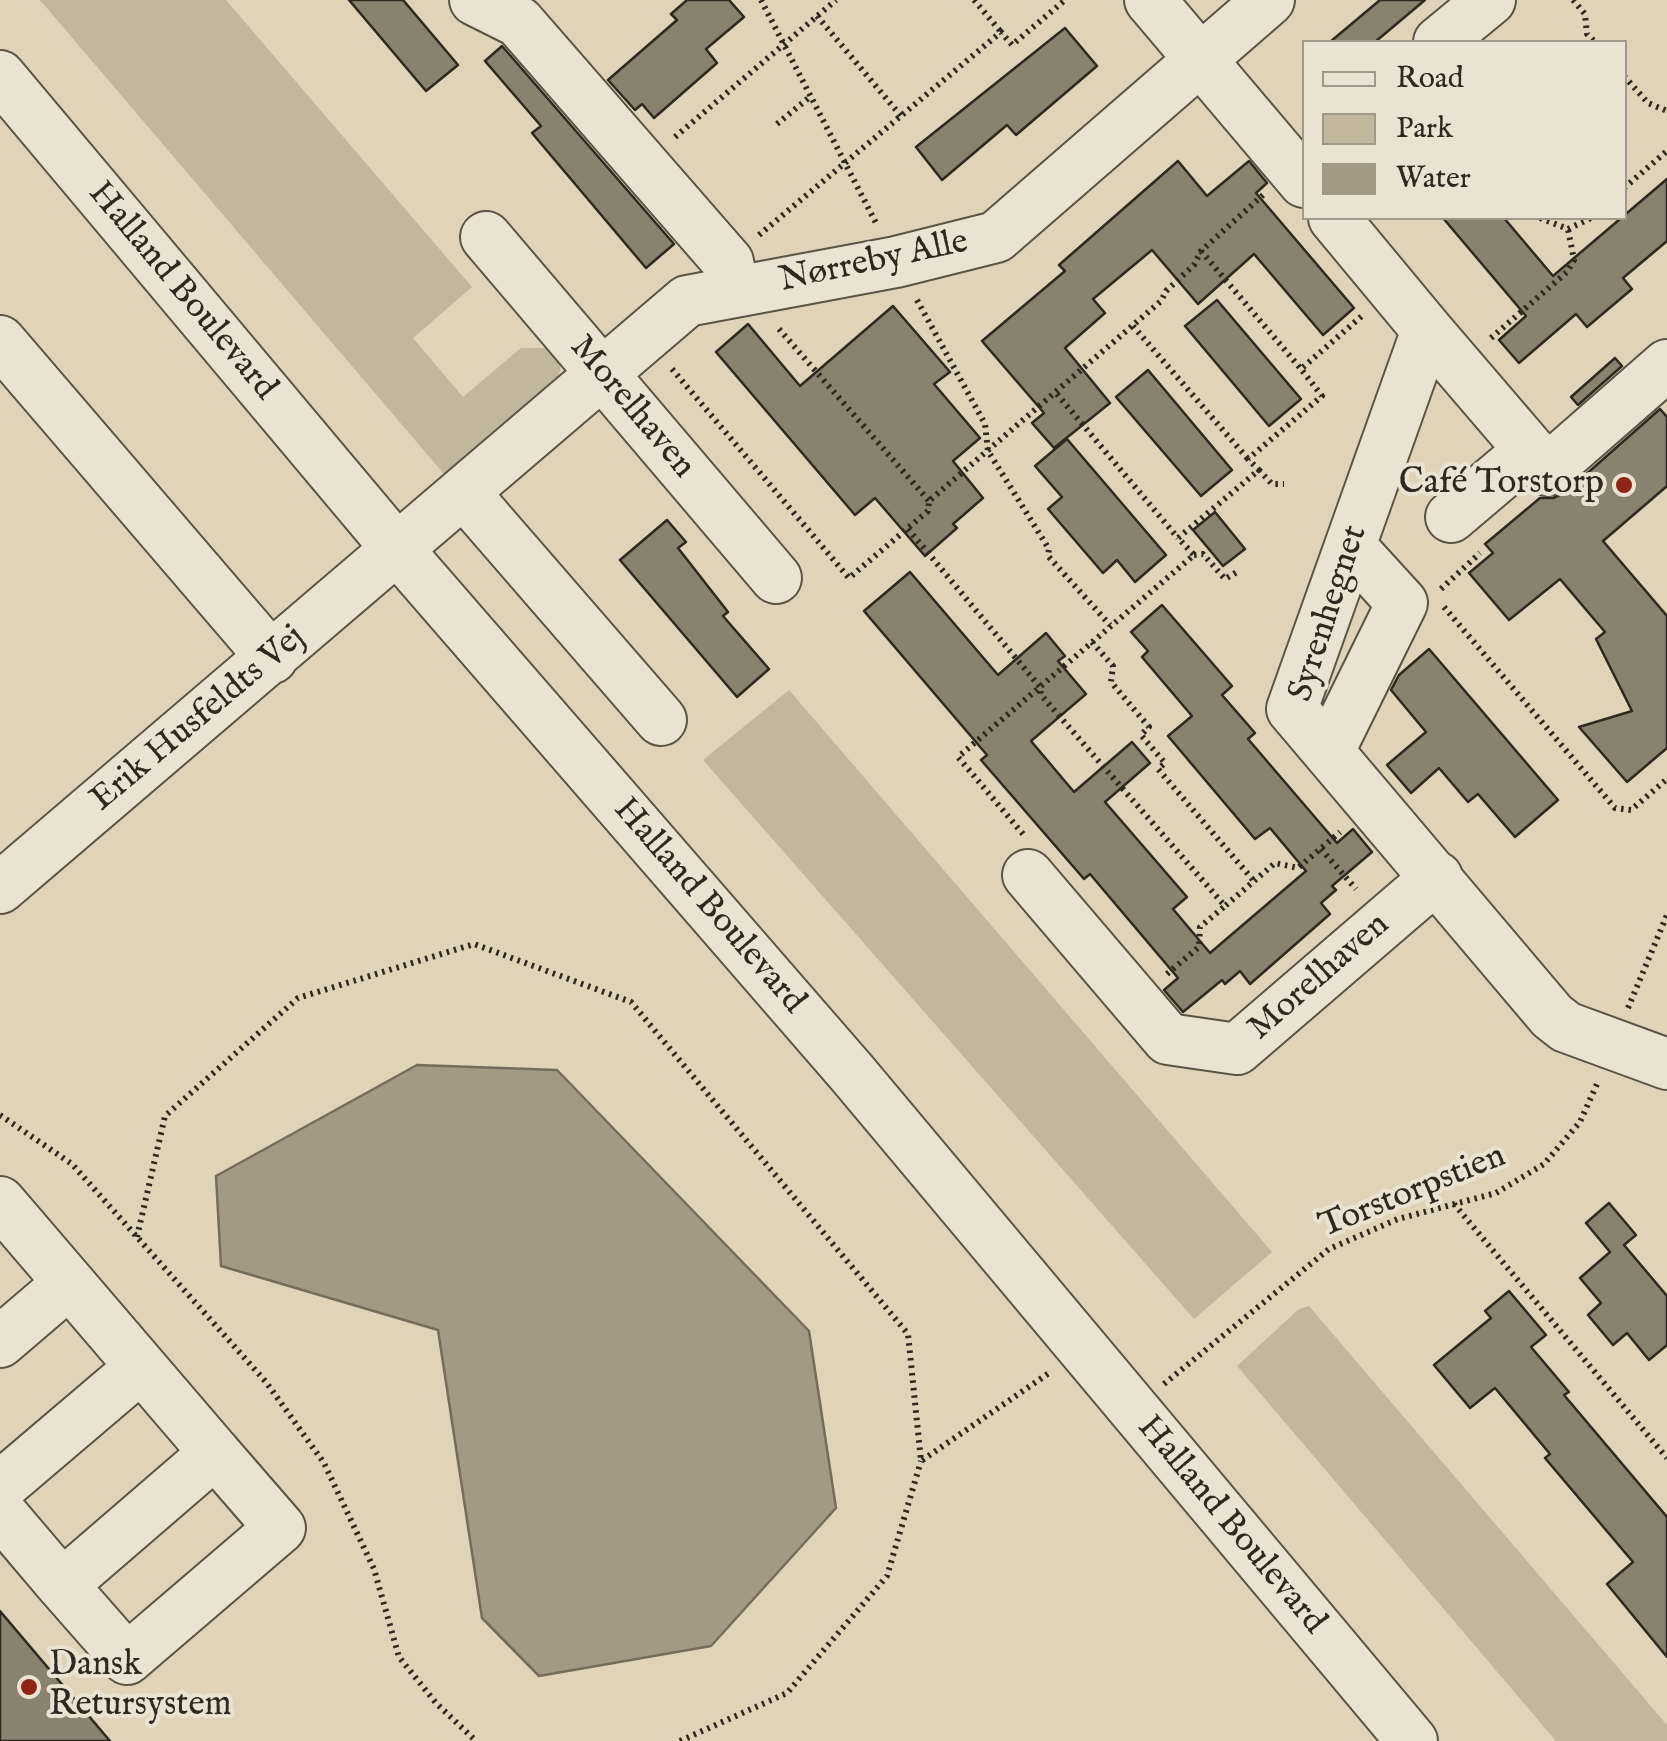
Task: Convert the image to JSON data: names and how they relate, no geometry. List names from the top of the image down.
{
  "streets": {
    "street": [
      "Nørreby Alle",
      "Halland Boulevard",
      "Morelhaven",
      "Syrenhegnet",
      "Erik Husfeldts Vej"
    ],
    "path": ["Torstorpstien"]
  },
  "crossings": [
    ["Nørreby Alle", "Halland Boulevard"],
    ["Nørreby Alle", "Morelhaven"],
    ["Nørreby Alle", "Erik Husfeldts Vej"],
    ["Halland Boulevard", "Erik Husfeldts Vej"],
    ["Halland Boulevard", "Torstorpstien"],
    ["Morelhaven", "Syrenhegnet"],
    ["Syrenhegnet", "Torstorpstien"]
  ],
  "places": ["Café Torstorp", "Dansk Retursystem"],
  "legend": ["Road", "Park", "Water"]
}
